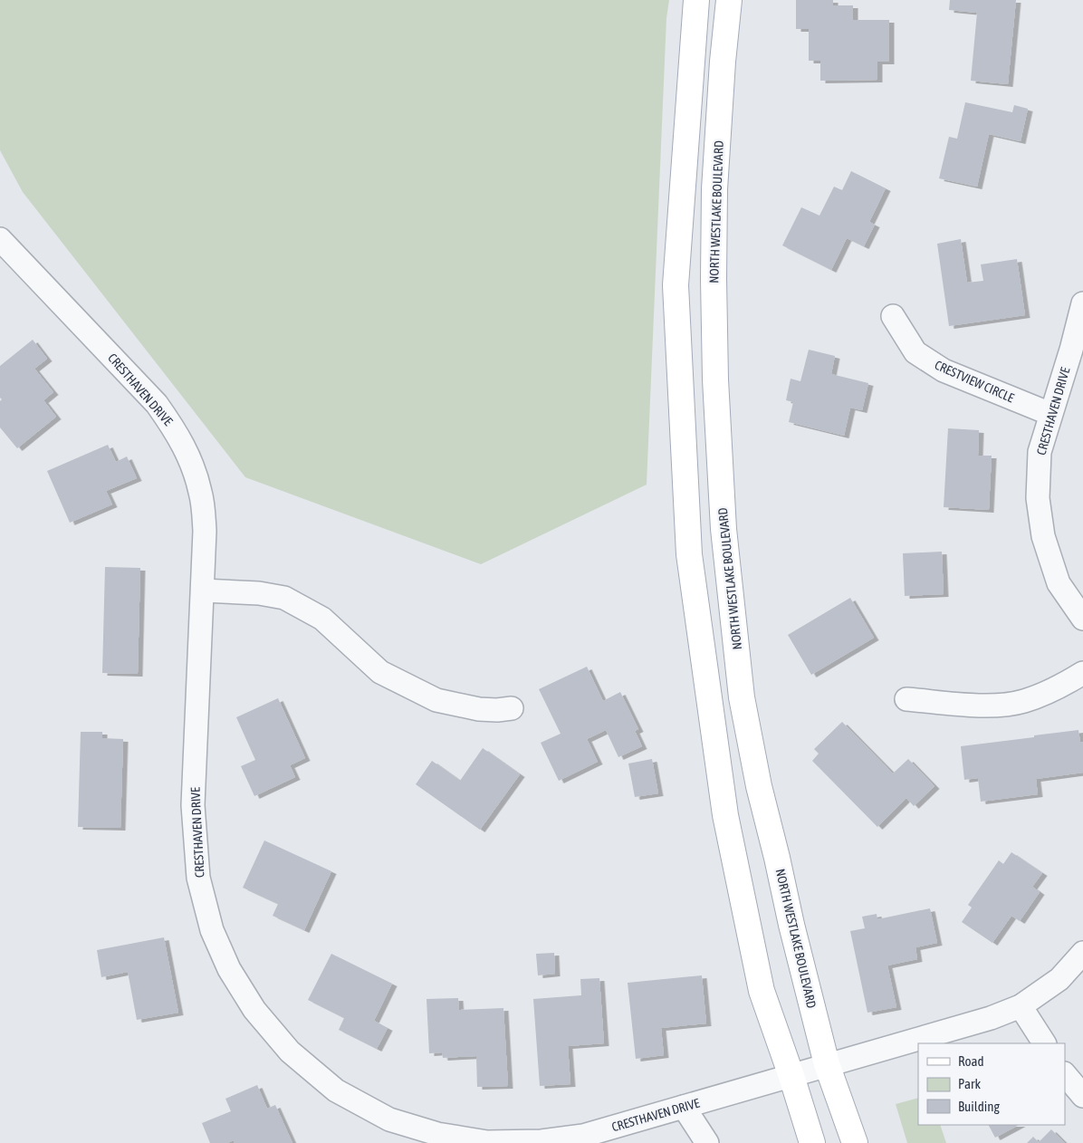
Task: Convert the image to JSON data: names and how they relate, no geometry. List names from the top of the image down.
{
  "streets": {
    "main road": ["NORTH WESTLAKE BOULEVARD"],
    "street": ["CRESTVIEW CIRCLE", "CRESTHAVEN DRIVE"]
  },
  "crossings": [
    ["NORTH WESTLAKE BOULEVARD", "CRESTHAVEN DRIVE"],
    ["CRESTVIEW CIRCLE", "CRESTHAVEN DRIVE"]
  ],
  "legend": ["Road", "Park", "Building"]
}
